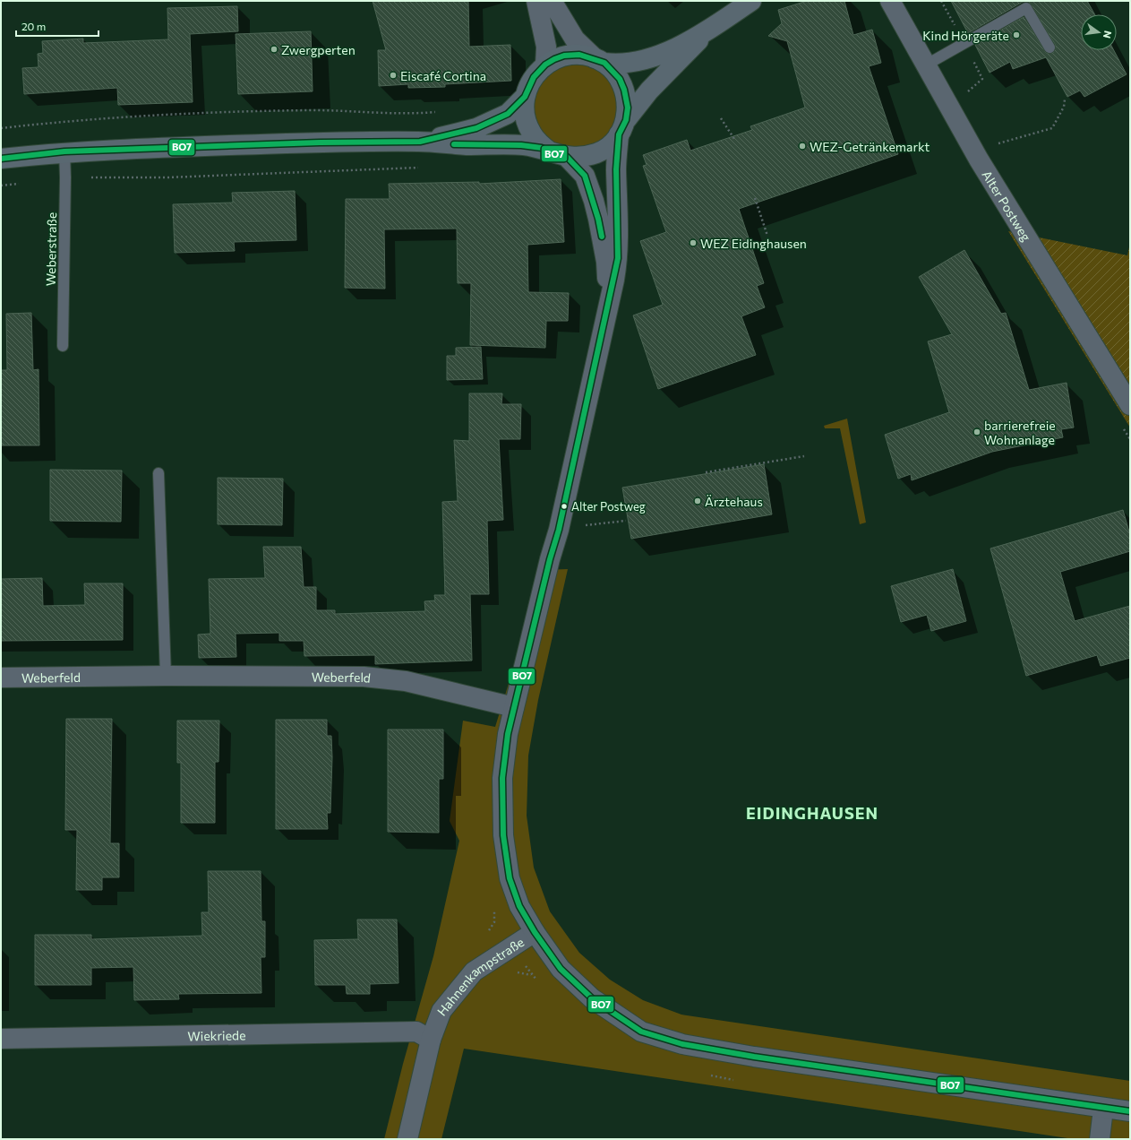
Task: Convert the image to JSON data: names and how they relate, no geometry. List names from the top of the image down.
{
  "streets": {
    "street": [
      "Alter Postweg",
      "Weberfeld",
      "Hahnenkampstraße",
      "Wiekriede"
    ],
    "lane": ["Weberstraße"]
  },
  "crossings": [
    ["Weberfeld", "Hahnenkampstraße"],
    ["Hahnenkampstraße", "Wiekriede"]
  ],
  "districts": ["EIDINGHAUSEN"],
  "places": [
    "Kind Hörgeräte",
    "Zwergperten",
    "Eiscafé Cortina",
    "WEZ-Getränkemarkt",
    "WEZ Eidinghausen",
    "barrierefreie Wohnanlage",
    "Ärztehaus",
    "Alter Postweg"
  ],
  "lines": ["transit line BO7"],
  "scale_bar": "20 m",
  "north": "right"
}
